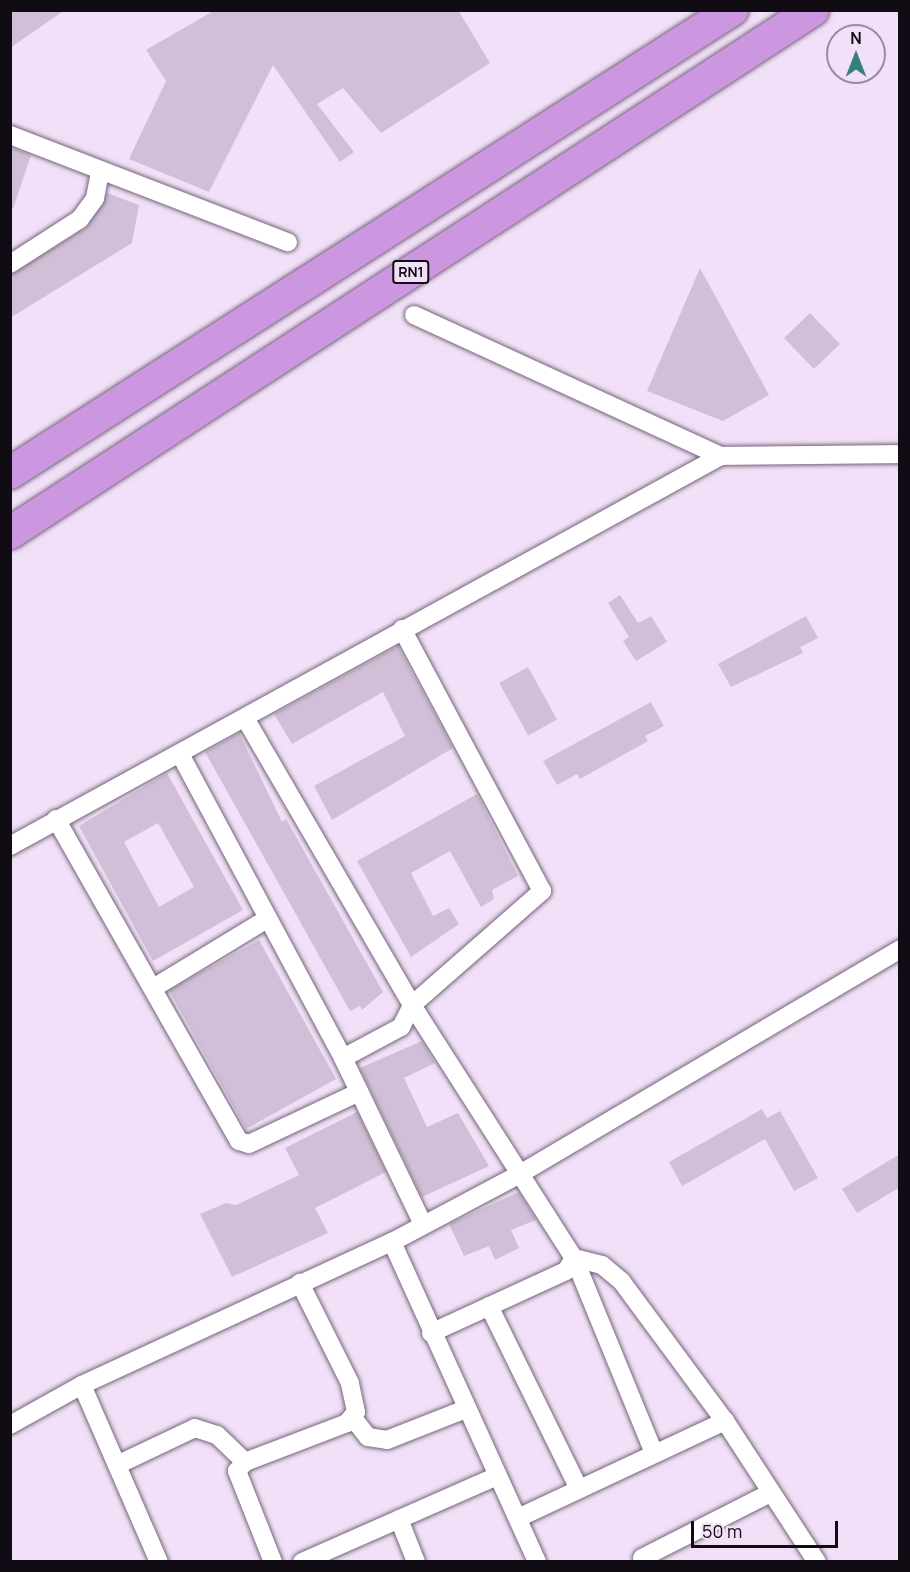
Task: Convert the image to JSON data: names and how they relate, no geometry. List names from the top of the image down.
{
  "streets": {
    "highway": ["RN1"]
  },
  "scale_bar": "50 m",
  "north": "top"
}
